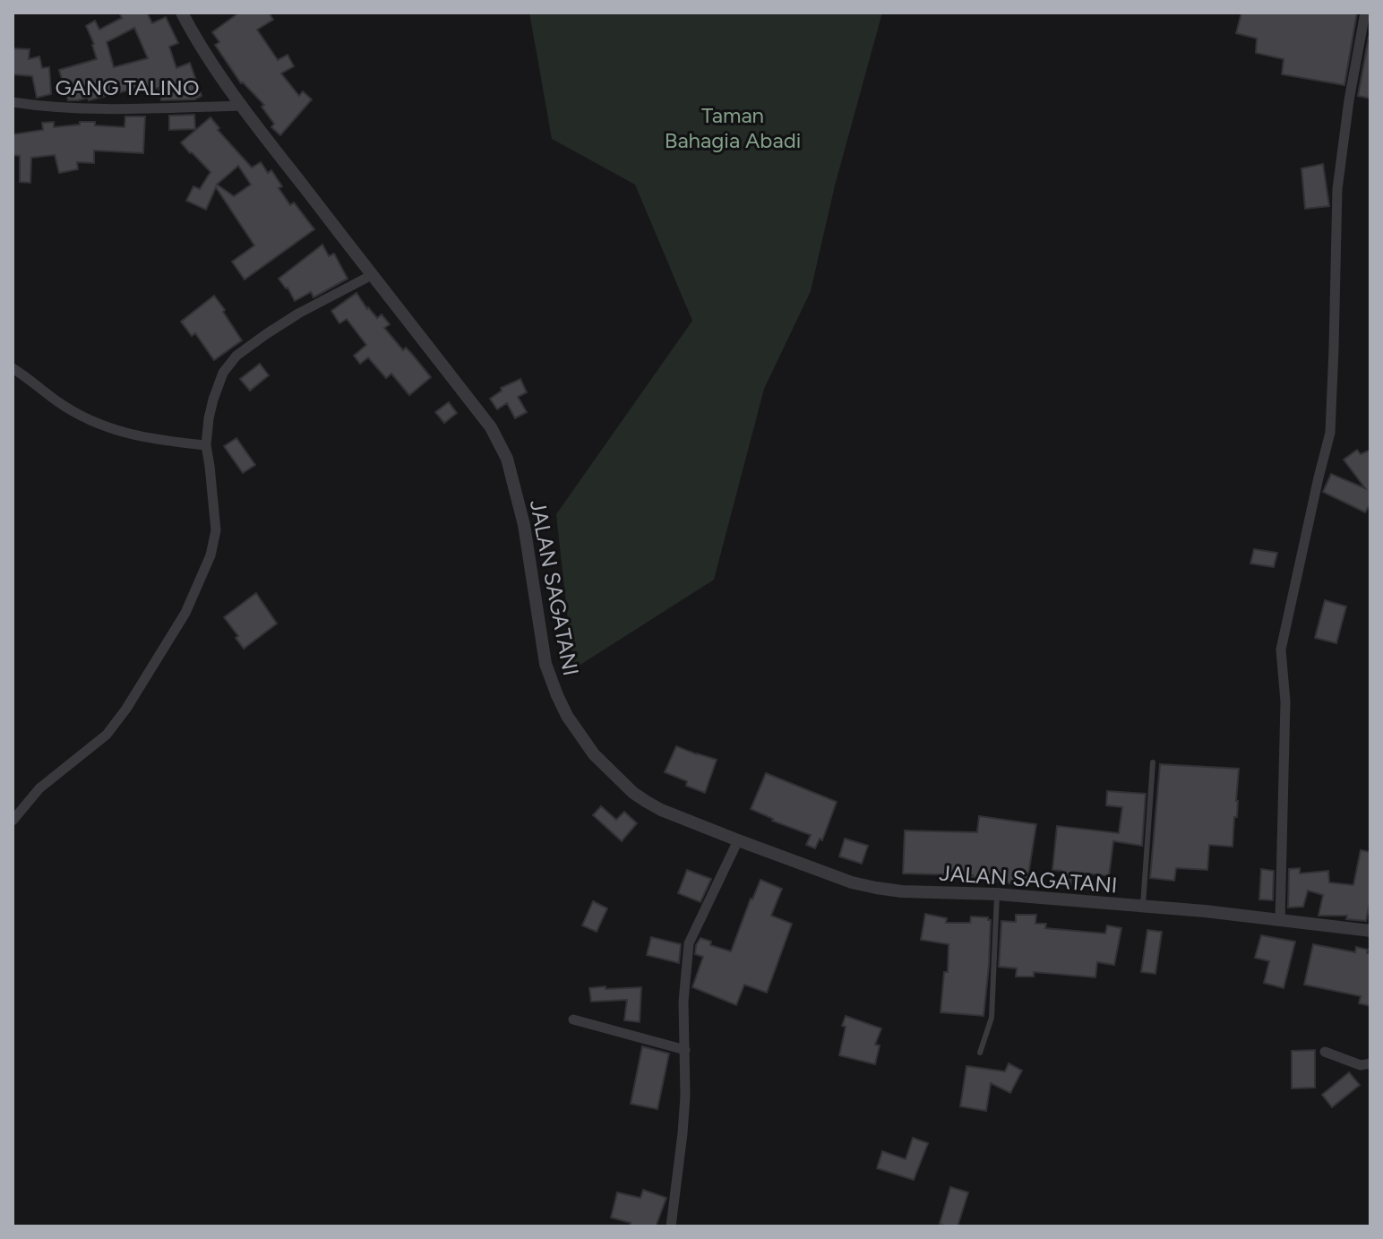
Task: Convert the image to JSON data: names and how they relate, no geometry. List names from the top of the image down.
{
  "streets": {
    "street": ["GANG TALINO", "JALAN SAGATANI"]
  },
  "crossings": [
    ["GANG TALINO", "JALAN SAGATANI"]
  ],
  "parks": ["Taman Bahagia Abadi"]
}
